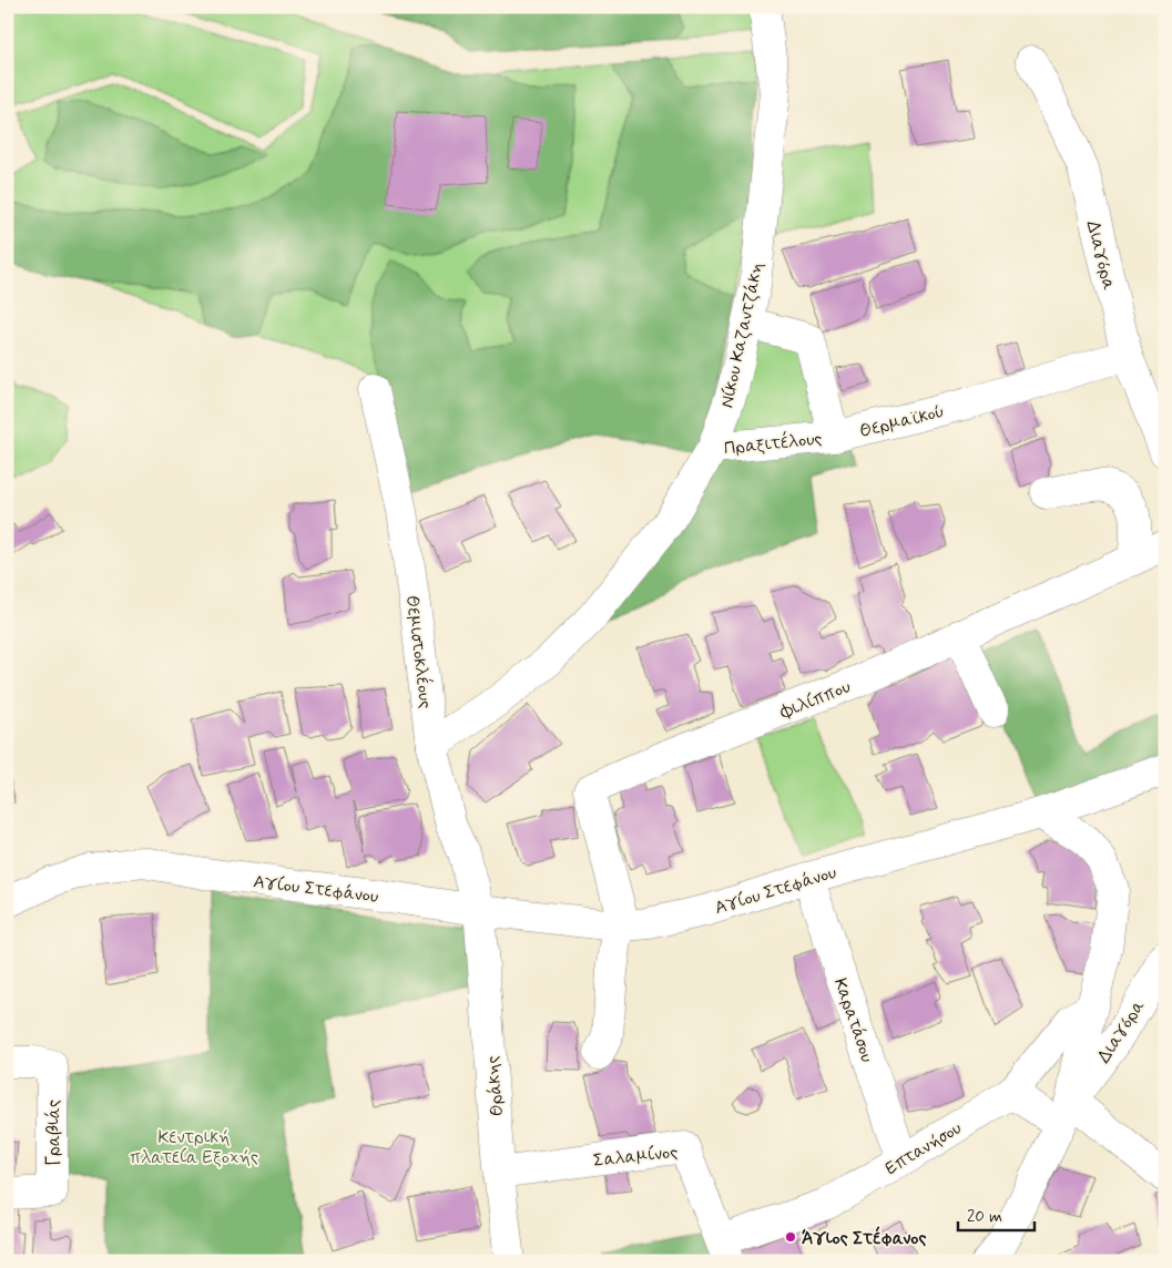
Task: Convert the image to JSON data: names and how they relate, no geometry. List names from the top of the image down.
{
  "streets": {
    "street": [
      "Διαγόρα",
      "Νίκου Καζαντζάκη",
      "Θερμαϊκού",
      "Πραξιτέλους",
      "Θεμιστοκλέους",
      "Φιλίππου",
      "Αγίου Στεφάνου",
      "Καρατάσου",
      "Θράκης",
      "Γραβιάς",
      "Επτανήσου",
      "Σαλαμίνος"
    ]
  },
  "crossings": [
    ["Διαγόρα", "Θερμαϊκού"],
    ["Νίκου Καζαντζάκη", "Θερμαϊκού"],
    ["Νίκου Καζαντζάκη", "Πραξιτέλους"],
    ["Νίκου Καζαντζάκη", "Θεμιστοκλέους"],
    ["Θερμαϊκού", "Πραξιτέλους"],
    ["Θεμιστοκλέους", "Αγίου Στεφάνου"],
    ["Θεμιστοκλέους", "Θράκης"],
    ["Φιλίππου", "Αγίου Στεφάνου"],
    ["Αγίου Στεφάνου", "Καρατάσου"],
    ["Αγίου Στεφάνου", "Θράκης"],
    ["Καρατάσου", "Επτανήσου"],
    ["Θράκης", "Σαλαμίνος"],
    ["Επτανήσου", "Σαλαμίνος"]
  ],
  "parks": ["Κεντρική πλατεία Εξοχής"],
  "places": ["Άγιος Στέφανος"],
  "scale_bar": "20 m"
}
